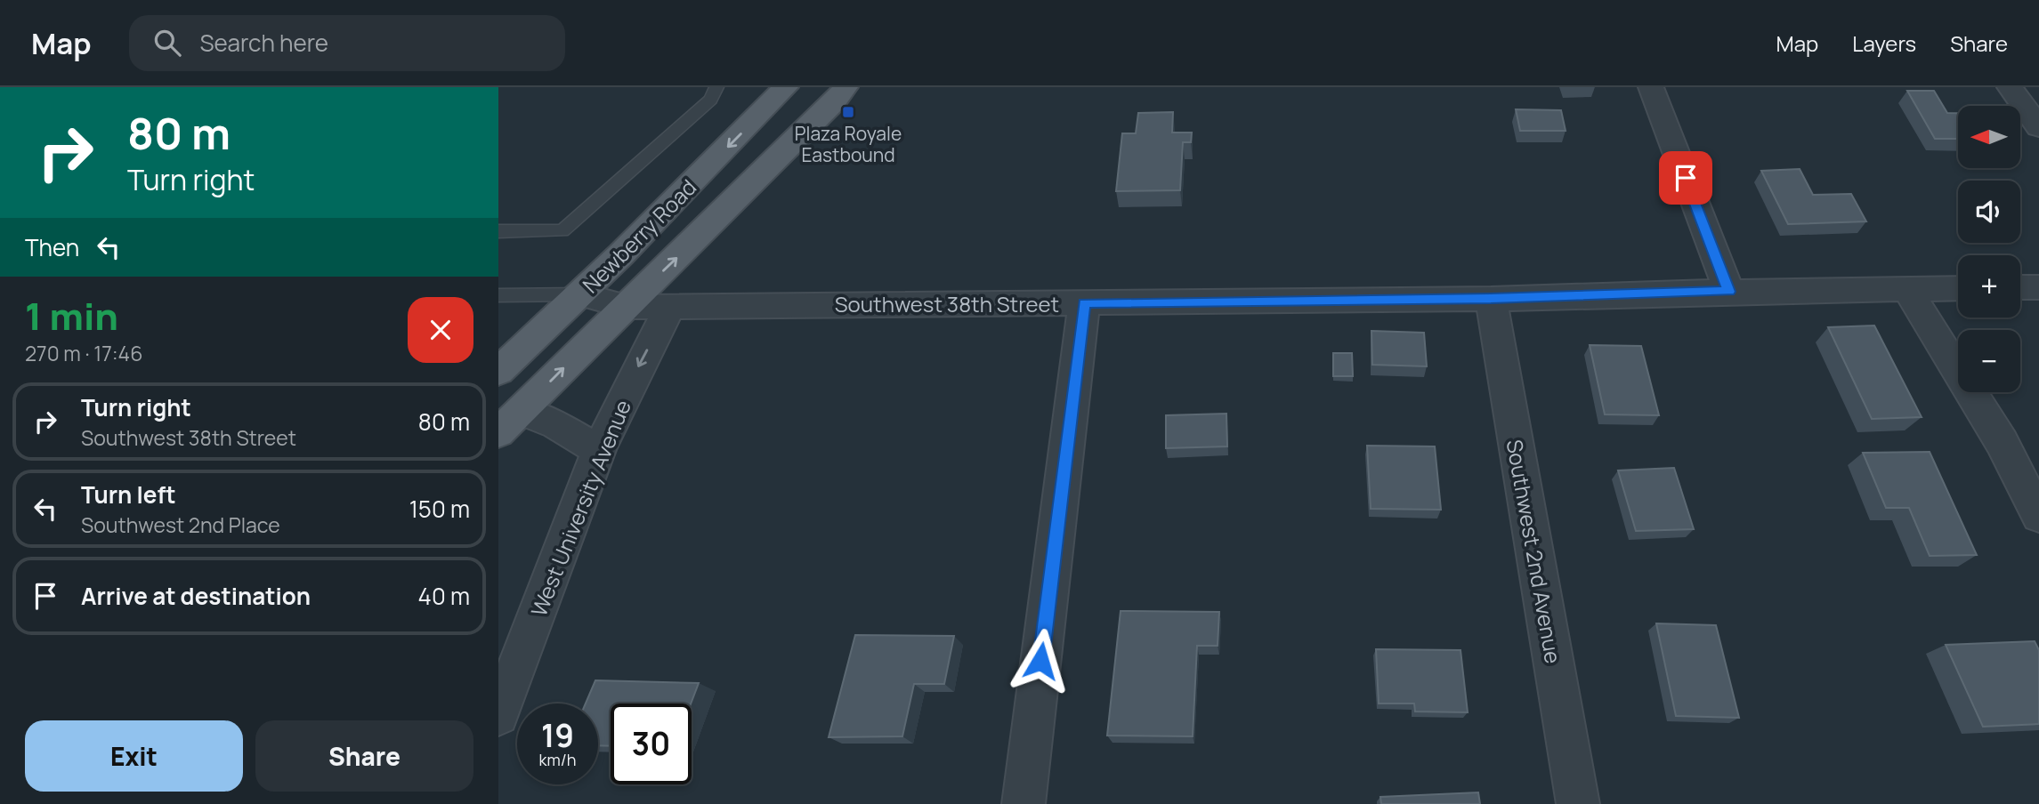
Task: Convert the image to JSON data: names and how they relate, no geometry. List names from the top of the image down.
{
  "streets": {
    "main road": ["Newberry Road"],
    "street": ["Southwest 38th Street", "West University Avenue", "Southwest 2nd Avenue"]
  },
  "crossings": [
    ["Newberry Road", "Southwest 38th Street"],
    ["Southwest 38th Street", "West University Avenue"],
    ["Southwest 38th Street", "Southwest 2nd Avenue"]
  ],
  "one_way": ["West University Avenue"],
  "places": {
    "transit": ["Plaza Royale Eastbound"]
  },
  "north": "left",
  "page": {
    "header": "Map",
    "search": "Search here",
    "nav": ["Map", "Layers", "Share"],
    "turn": ["80 m", "Turn right"],
    "map_buttons": ["+", "−"],
    "then": "Then",
    "heading": ["1 min", "270 m · 17:46"],
    "list": [
      {
        "name": "Turn right",
        "note": "Southwest 38th Street",
        "value": "80 m"
      },
      {
        "name": "Turn left",
        "note": "Southwest 2nd Place",
        "value": "150 m"
      },
      {
        "name": "Arrive at destination",
        "value": "40 m"
      }
    ],
    "speed": "19 km/h",
    "limit": "30",
    "buttons": ["Exit", "Share"]
  }
}
